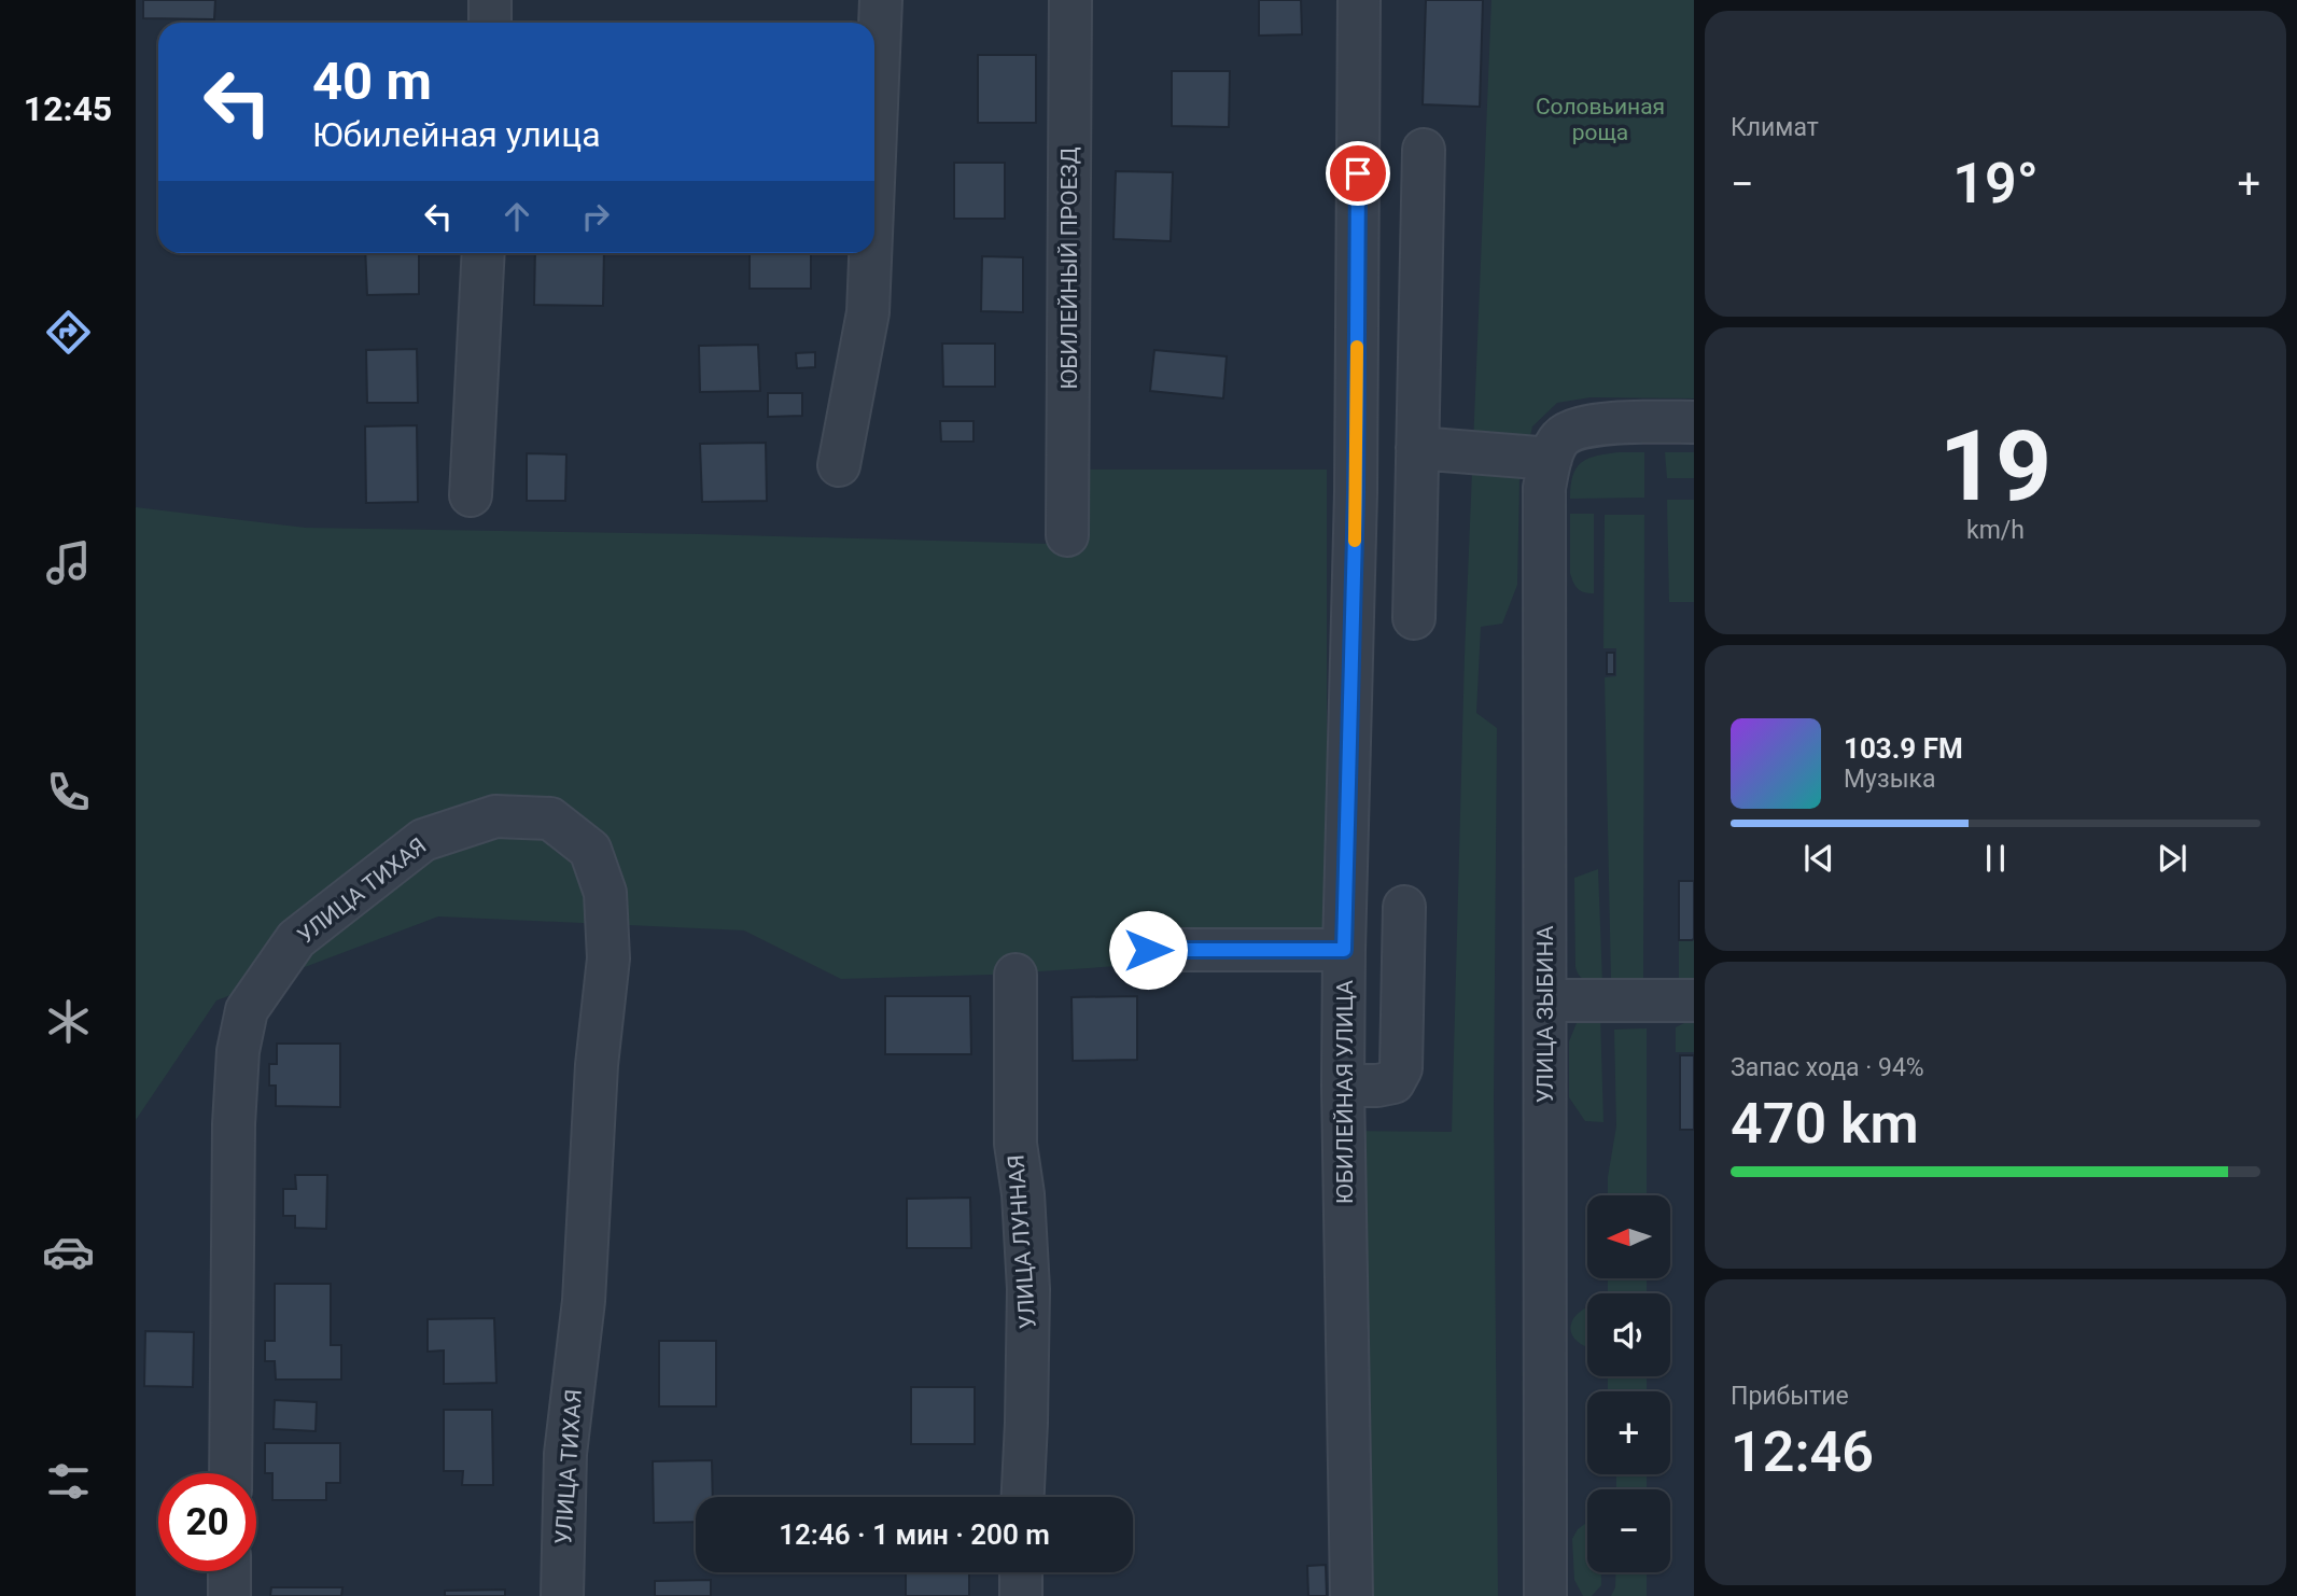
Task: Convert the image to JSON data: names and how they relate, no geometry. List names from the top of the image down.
{
  "streets": {
    "street": [
      "ЮБИЛЕЙНЫЙ ПРОЕЗД",
      "УЛИЦА ТИХАЯ",
      "УЛИЦА ЗЫБИНА",
      "ЮБИЛЕЙНАЯ УЛИЦА",
      "УЛИЦА ЛУННАЯ"
    ]
  },
  "parks": ["Соловьиная роща"],
  "north": "left",
  "page": {
    "tabs": "12:45",
    "tile": [
      "Климат",
      ["19", "km/h"],
      ["Запас хода · 94%", "470 km"],
      ["Прибытие", "12:46"]
    ],
    "turn": ["40 m", "Юбилейная улица"],
    "heat": ["−", "19°", "+"],
    "song": ["103.9 FM", "Музыка"],
    "map_buttons": ["+", "−"],
    "limit": "20",
    "trip": "12:46 · 1 мин · 200 m"
  }
}
